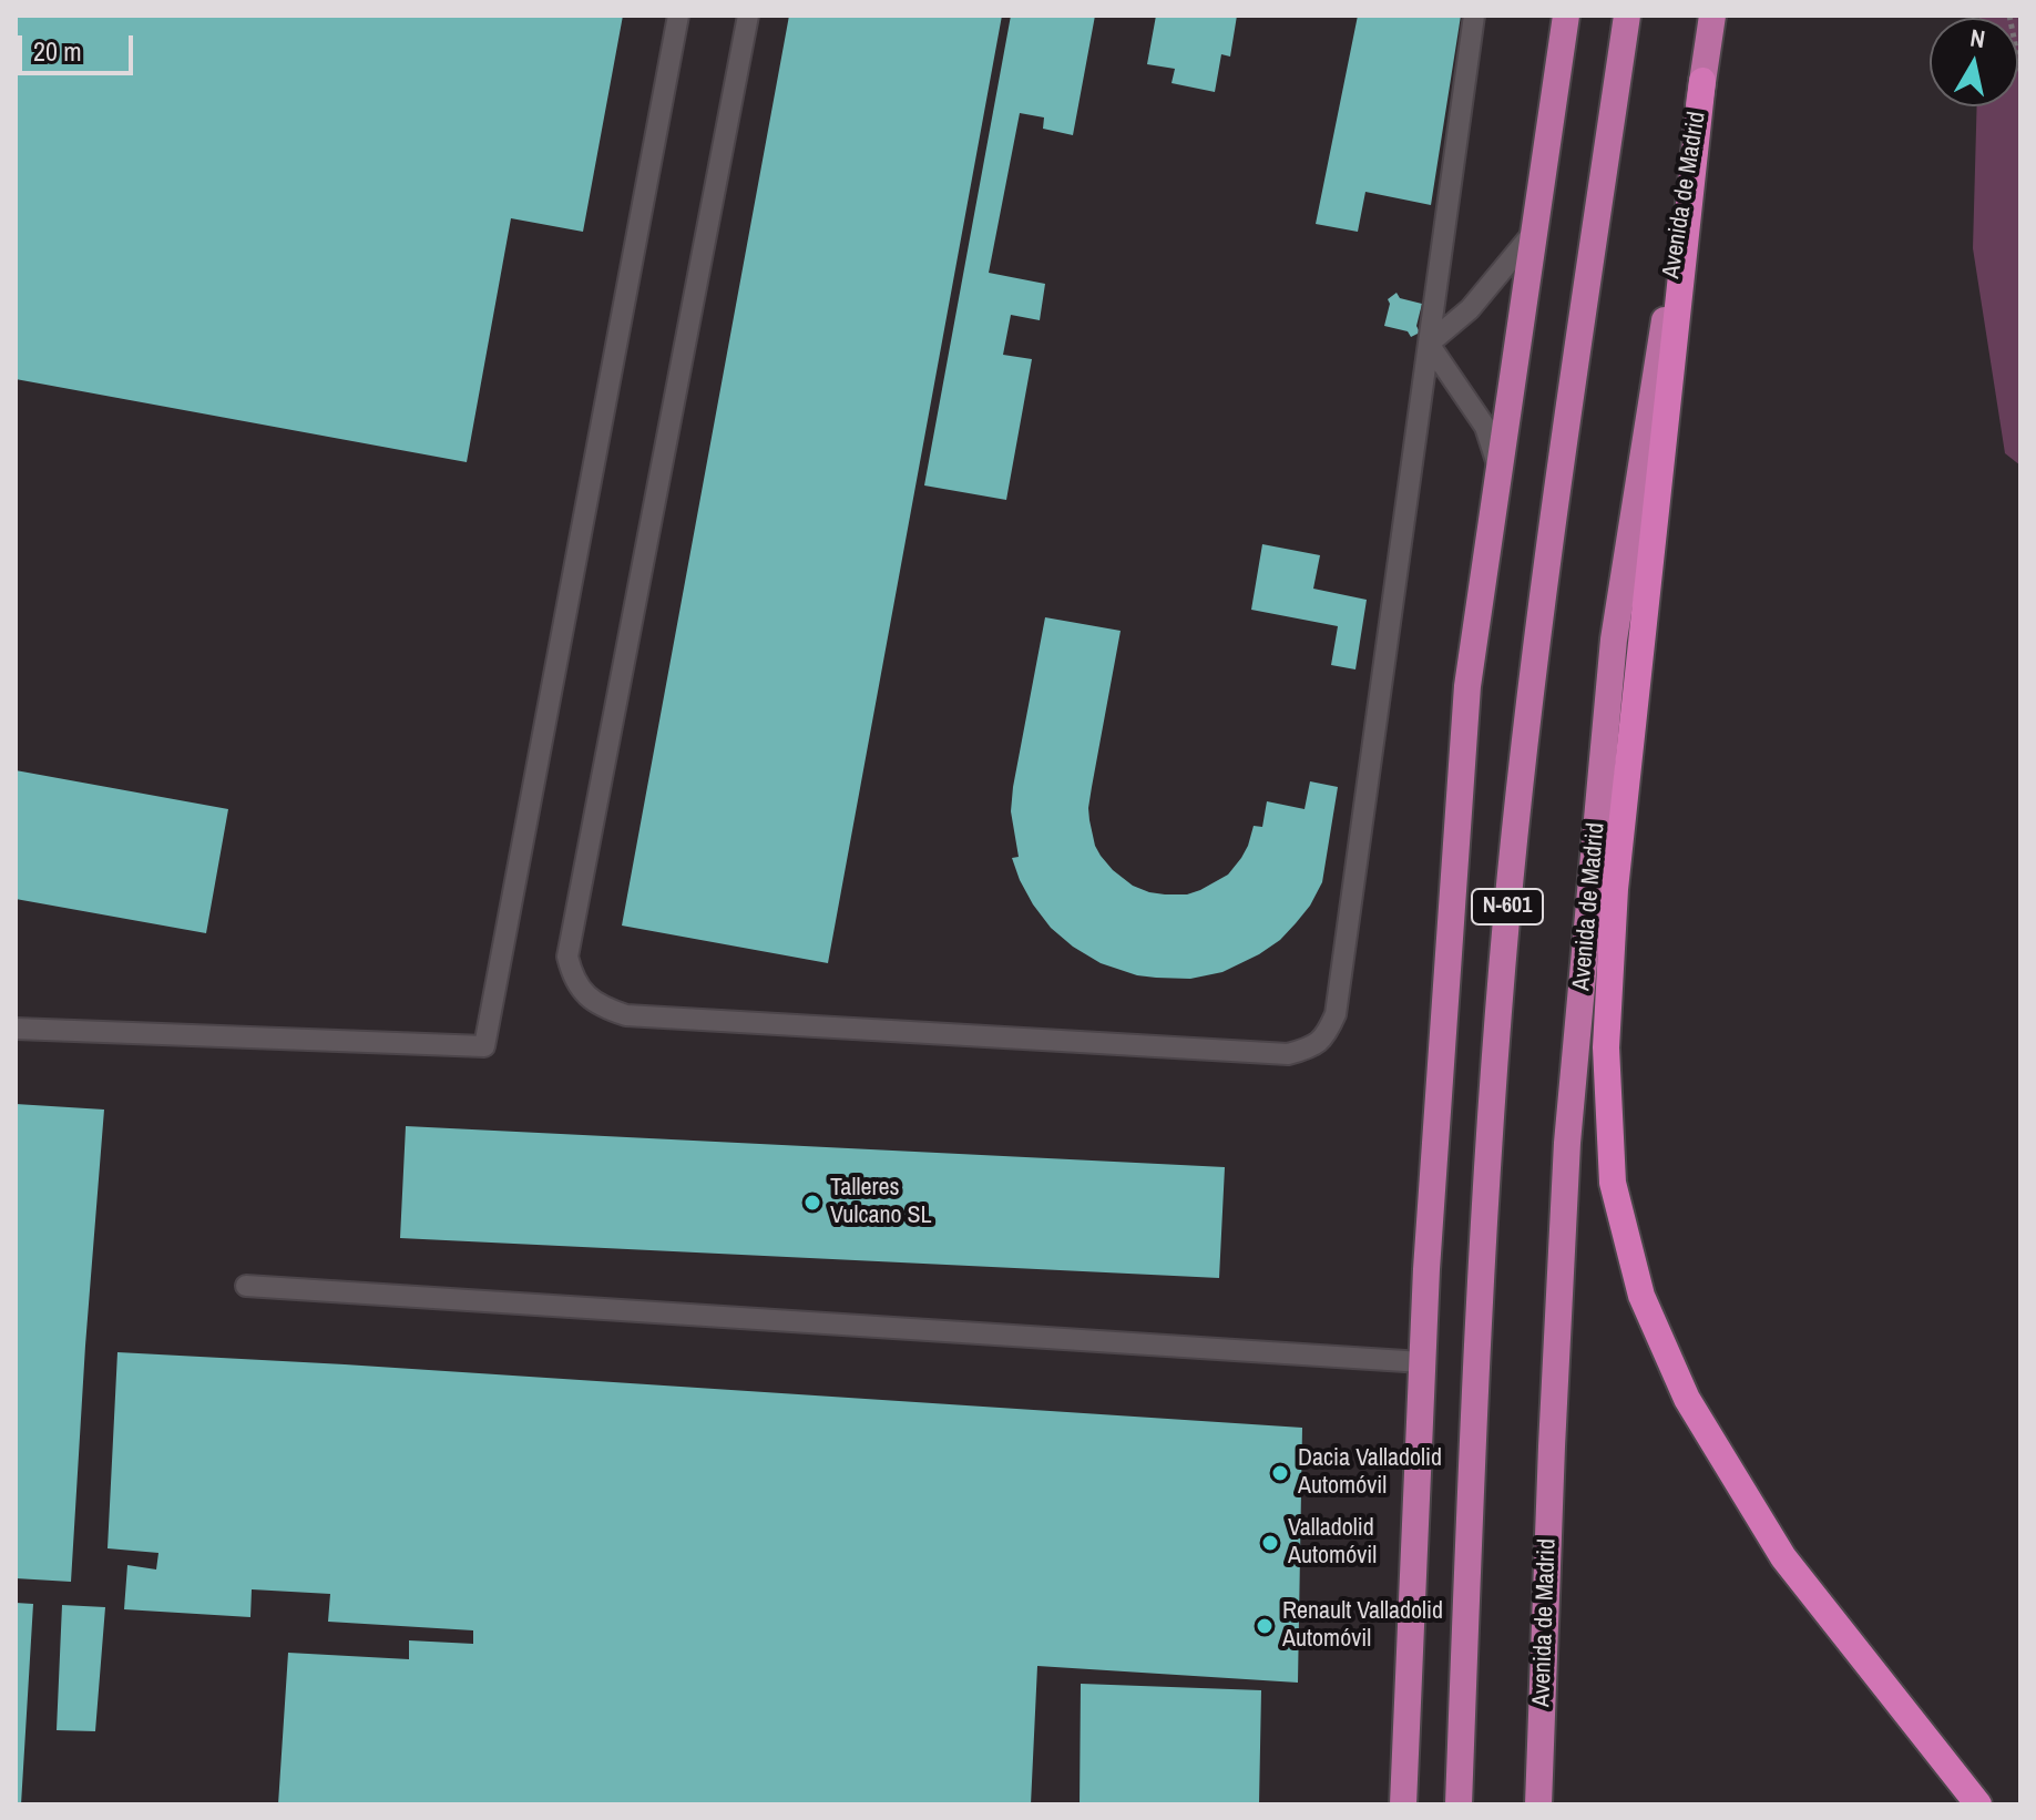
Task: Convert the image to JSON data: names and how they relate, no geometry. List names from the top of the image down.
{
  "streets": {
    "highway": ["Avenida de Madrid", "N-601"]
  },
  "places": [
    "Talleres Vulcano SL",
    "Dacia Valladolid Automóvil",
    "Valladolid Automóvil",
    "Renault Valladolid Automóvil"
  ],
  "scale_bar": "20 m",
  "north": "top"
}
